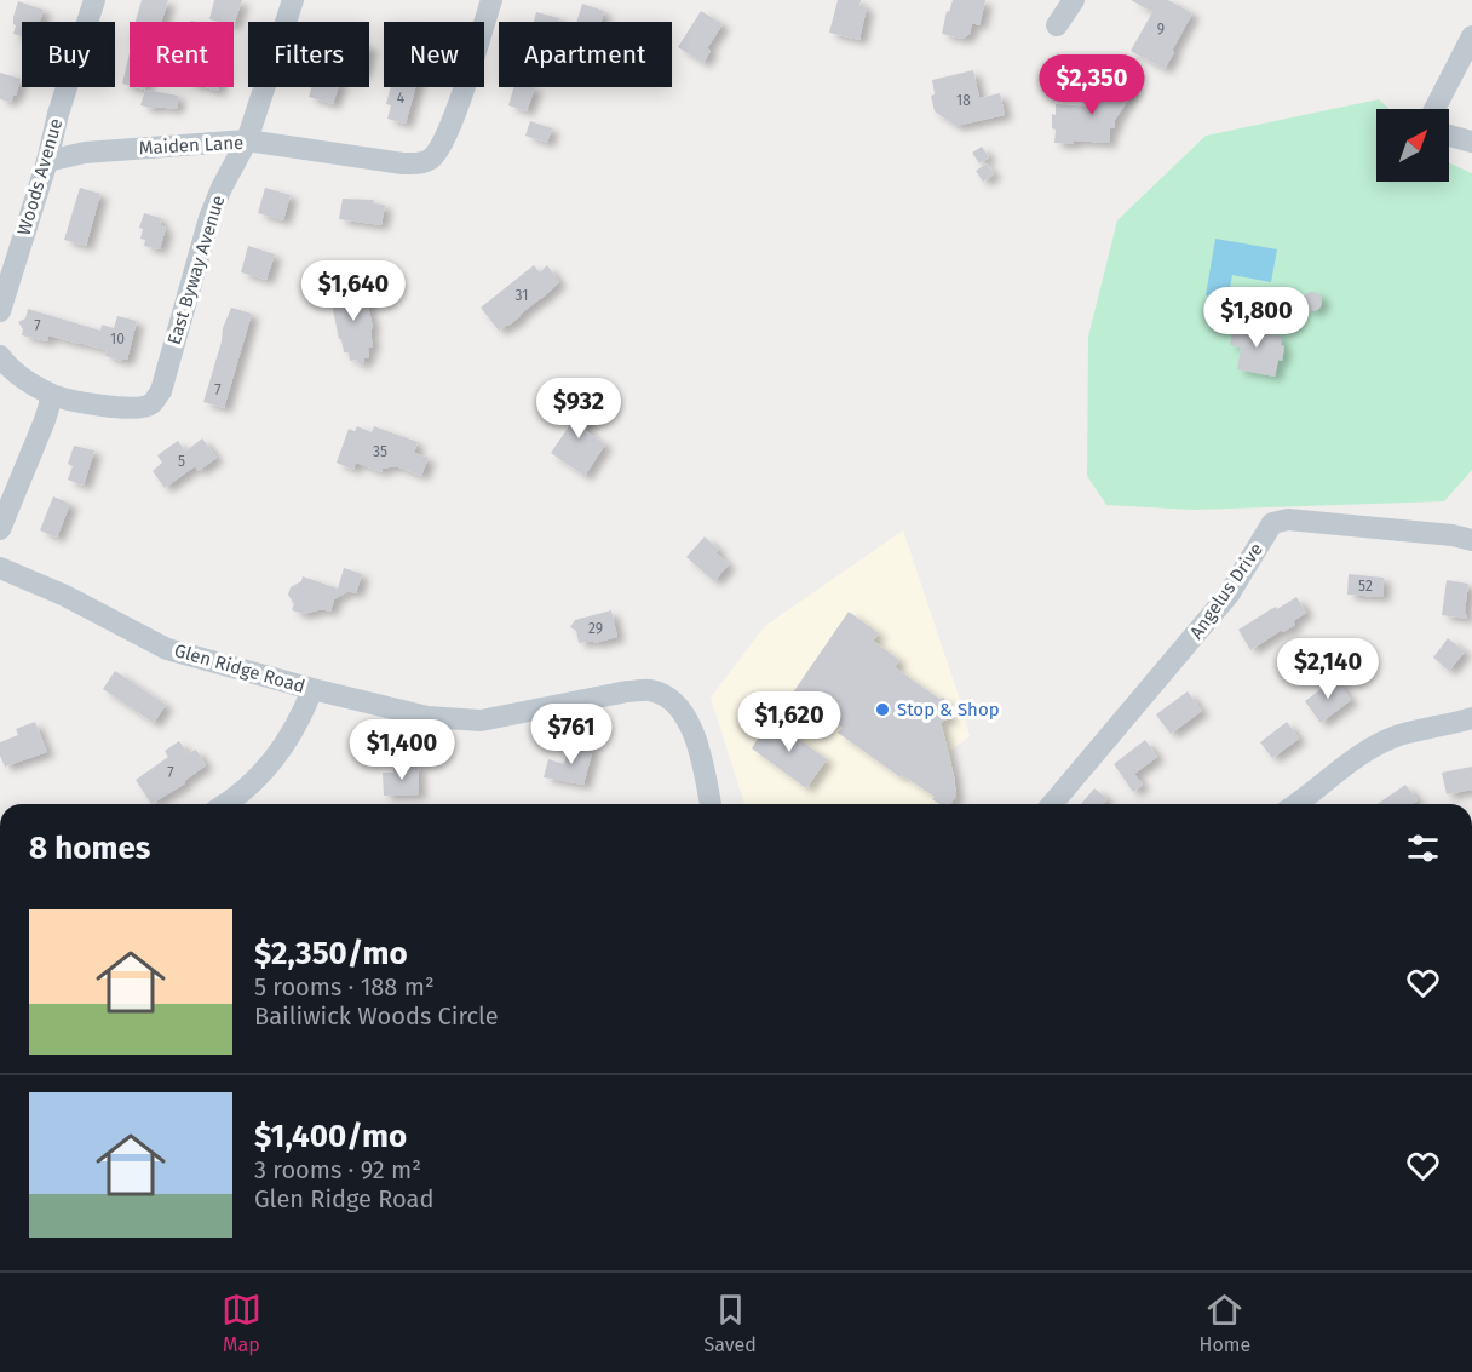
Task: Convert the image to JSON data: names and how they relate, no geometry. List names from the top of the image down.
{
  "streets": {
    "street": [
      "Maiden Lane",
      "Woods Avenue",
      "East Byway Avenue",
      "Angelus Drive",
      "Glen Ridge Road"
    ]
  },
  "crossings": [
    ["Maiden Lane", "Woods Avenue"],
    ["Maiden Lane", "East Byway Avenue"]
  ],
  "places": ["Stop & Shop"],
  "house_numbers": [
    "9",
    "4",
    "18",
    "31",
    "7",
    "10",
    "7",
    "35",
    "5",
    "52",
    "29",
    "7"
  ],
  "north": "top right",
  "page": {
    "chip": [
      "Buy",
      "Rent",
      "Filters",
      "New",
      "Apartment"
    ],
    "price": [
      "$2,350",
      "$1,640",
      "$1,800",
      "$932",
      "$2,140",
      "$1,620",
      "$761",
      "$1,400"
    ],
    "heading": "8 homes",
    "list": [
      {
        "name": "$2,350/mo",
        "note": "5 rooms · 188 m² · Bailiwick Woods Circle"
      },
      {
        "name": "$1,400/mo",
        "note": "3 rooms · 92 m² · Glen Ridge Road"
      }
    ],
    "tabs": ["Map", "Saved", "Home"]
  }
}
